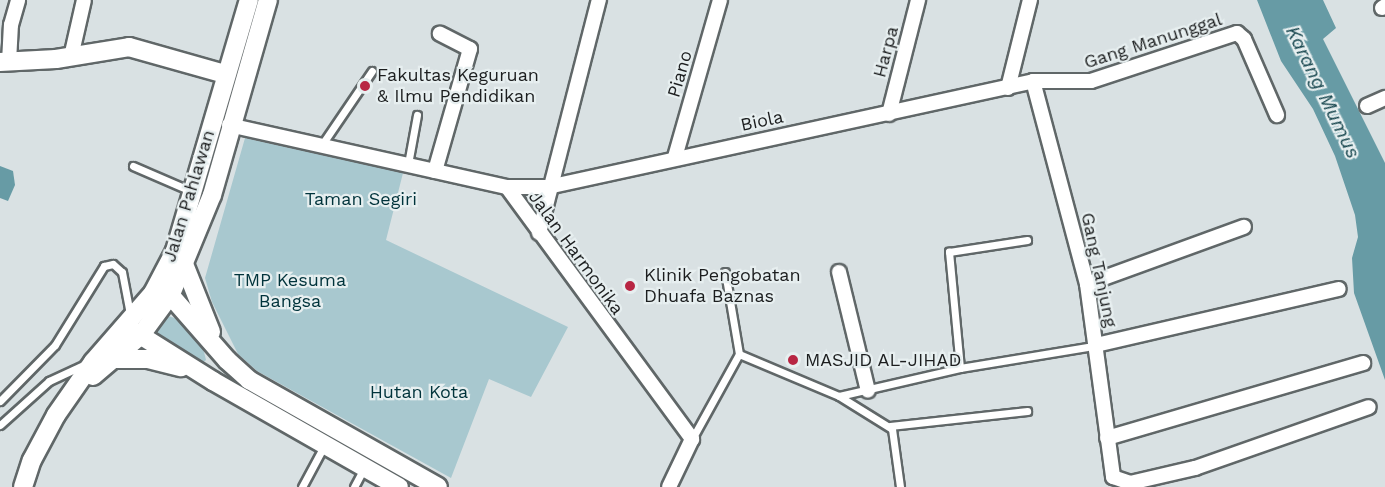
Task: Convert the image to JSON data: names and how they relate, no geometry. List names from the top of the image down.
{
  "streets": {
    "street": [
      "Gang Manunggal",
      "Harpa",
      "Piano",
      "Biola",
      "Jalan Pahlawan",
      "Jalan Harmonika",
      "Gang Tanjung"
    ]
  },
  "crossings": [
    ["Gang Manunggal", "Biola"],
    ["Gang Manunggal", "Gang Tanjung"],
    ["Harpa", "Biola"],
    ["Piano", "Biola"],
    ["Biola", "Jalan Harmonika"],
    ["Biola", "Gang Tanjung"],
    ["Jalan Pahlawan", "Jalan Harmonika"]
  ],
  "water": ["Karang Mumus"],
  "parks": ["Taman Segiri", "TMP Kesuma Bangsa", "Hutan Kota"],
  "places": ["Fakultas Keguruan & Ilmu Pendidikan", "Klinik Pengobatan Dhuafa Baznas", "MASJID AL-JIHAD"]
}
